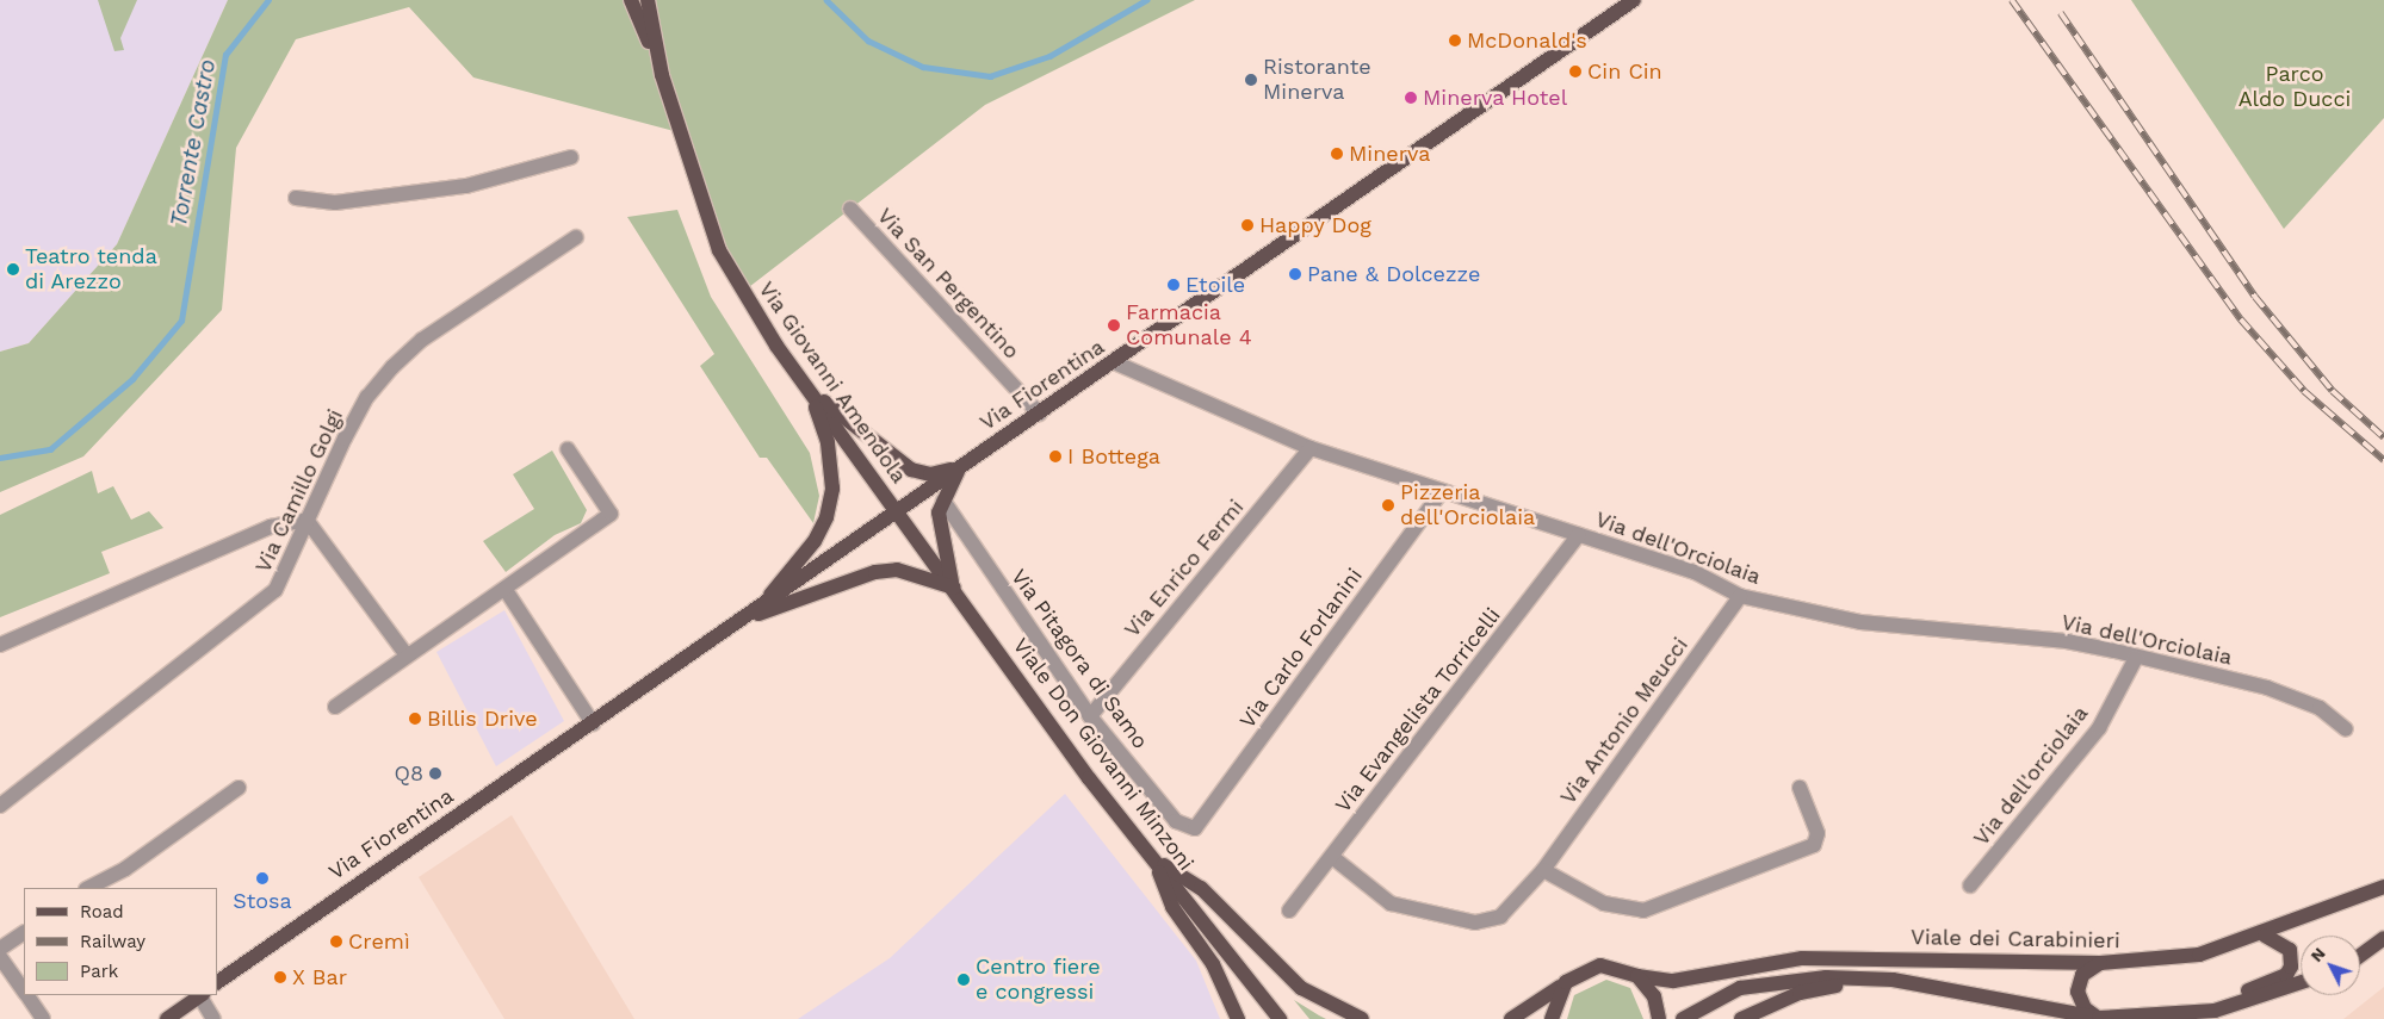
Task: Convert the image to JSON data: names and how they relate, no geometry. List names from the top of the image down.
{
  "streets": {
    "main road": [
      "Via Giovanni Amendola",
      "Via Fiorentina",
      "Viale Don Giovanni Minzoni",
      "Viale dei Carabinieri"
    ],
    "street": [
      "Via San Pergentino",
      "Via Camillo Golgi",
      "Via dell'Orciolaia",
      "Via Enrico Fermi",
      "Via Carlo Forlanini",
      "Via Pitagora di Samo",
      "Via Evangelista Torricelli",
      "Via Antonio Meucci",
      "Via dell'orciolaia"
    ]
  },
  "crossings": [
    ["Via San Pergentino", "Via Fiorentina"],
    ["Via Giovanni Amendola", "Via Fiorentina"],
    ["Via Giovanni Amendola", "Viale Don Giovanni Minzoni"],
    ["Via Fiorentina", "Via dell'Orciolaia"],
    ["Via Fiorentina", "Viale Don Giovanni Minzoni"],
    ["Via dell'Orciolaia", "Via Enrico Fermi"],
    ["Via dell'Orciolaia", "Via Carlo Forlanini"],
    ["Via dell'Orciolaia", "Via Evangelista Torricelli"],
    ["Via dell'Orciolaia", "Via Antonio Meucci"],
    ["Via dell'Orciolaia", "Via dell'orciolaia"],
    ["Via Enrico Fermi", "Via Pitagora di Samo"],
    ["Via Carlo Forlanini", "Via Pitagora di Samo"],
    ["Via Evangelista Torricelli", "Via Antonio Meucci"]
  ],
  "water": ["Torrente Castro"],
  "parks": ["Parco Aldo Ducci"],
  "places": [
    "McDonald's",
    "Cin Cin",
    "Ristorante Minerva",
    "Minerva Hotel",
    "Minerva",
    "Happy Dog",
    "Teatro tenda di Arezzo",
    "Pane & Dolcezze",
    "Etoile",
    "Farmacia Comunale 4",
    "I Bottega",
    "Pizzeria dell'Orciolaia",
    "Billis Drive",
    "Q8",
    "Stosa",
    "Cremì",
    "X Bar",
    "Centro fiere e congressi"
  ],
  "legend": ["Road", "Railway", "Park"],
  "north": "top left"
}
